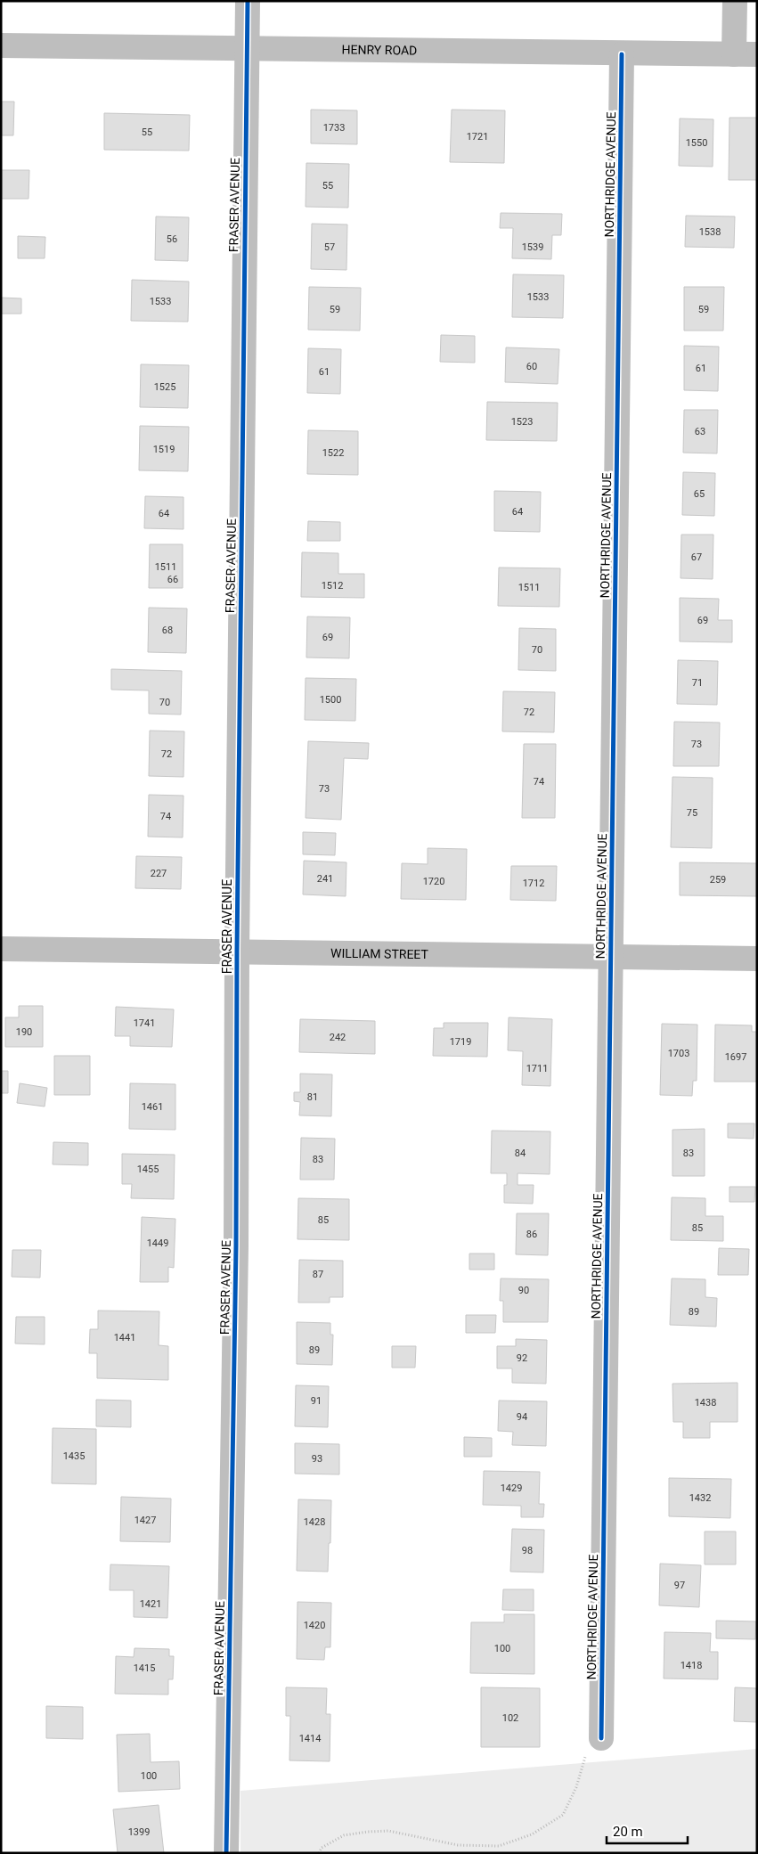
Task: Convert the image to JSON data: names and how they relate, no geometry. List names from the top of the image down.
{
  "streets": {
    "street": [
      "HENRY ROAD",
      "NORTHRIDGE AVENUE",
      "FRASER AVENUE",
      "WILLIAM STREET"
    ]
  },
  "crossings": [
    ["HENRY ROAD", "NORTHRIDGE AVENUE"],
    ["HENRY ROAD", "FRASER AVENUE"],
    ["NORTHRIDGE AVENUE", "WILLIAM STREET"],
    ["FRASER AVENUE", "WILLIAM STREET"]
  ],
  "house_numbers": [
    "1733",
    "55",
    "1721",
    "1550",
    "55",
    "1538",
    "56",
    "57",
    "1539",
    "1533",
    "1533",
    "59",
    "59",
    "60",
    "61",
    "61",
    "1525",
    "1523",
    "63",
    "1519",
    "1522",
    "65",
    "64",
    "64",
    "67",
    "1511",
    "66",
    "1512",
    "1511",
    "69",
    "68",
    "69",
    "70",
    "71",
    "1500",
    "70",
    "72",
    "73",
    "72",
    "74",
    "73",
    "75",
    "74",
    "227",
    "241",
    "259",
    "1720",
    "1712",
    "1741",
    "190",
    "242",
    "1719",
    "1703",
    "1697",
    "1711",
    "81",
    "1461",
    "84",
    "83",
    "83",
    "1455",
    "85",
    "85",
    "86",
    "1449",
    "87",
    "90",
    "89",
    "1441",
    "89",
    "92",
    "91",
    "1438",
    "94",
    "1435",
    "93",
    "1429",
    "1432",
    "1427",
    "1428",
    "98",
    "97",
    "1421",
    "1420",
    "100",
    "1418",
    "1415",
    "102",
    "1414",
    "100",
    "1399"
  ],
  "scale_bar": "20 m"
}
